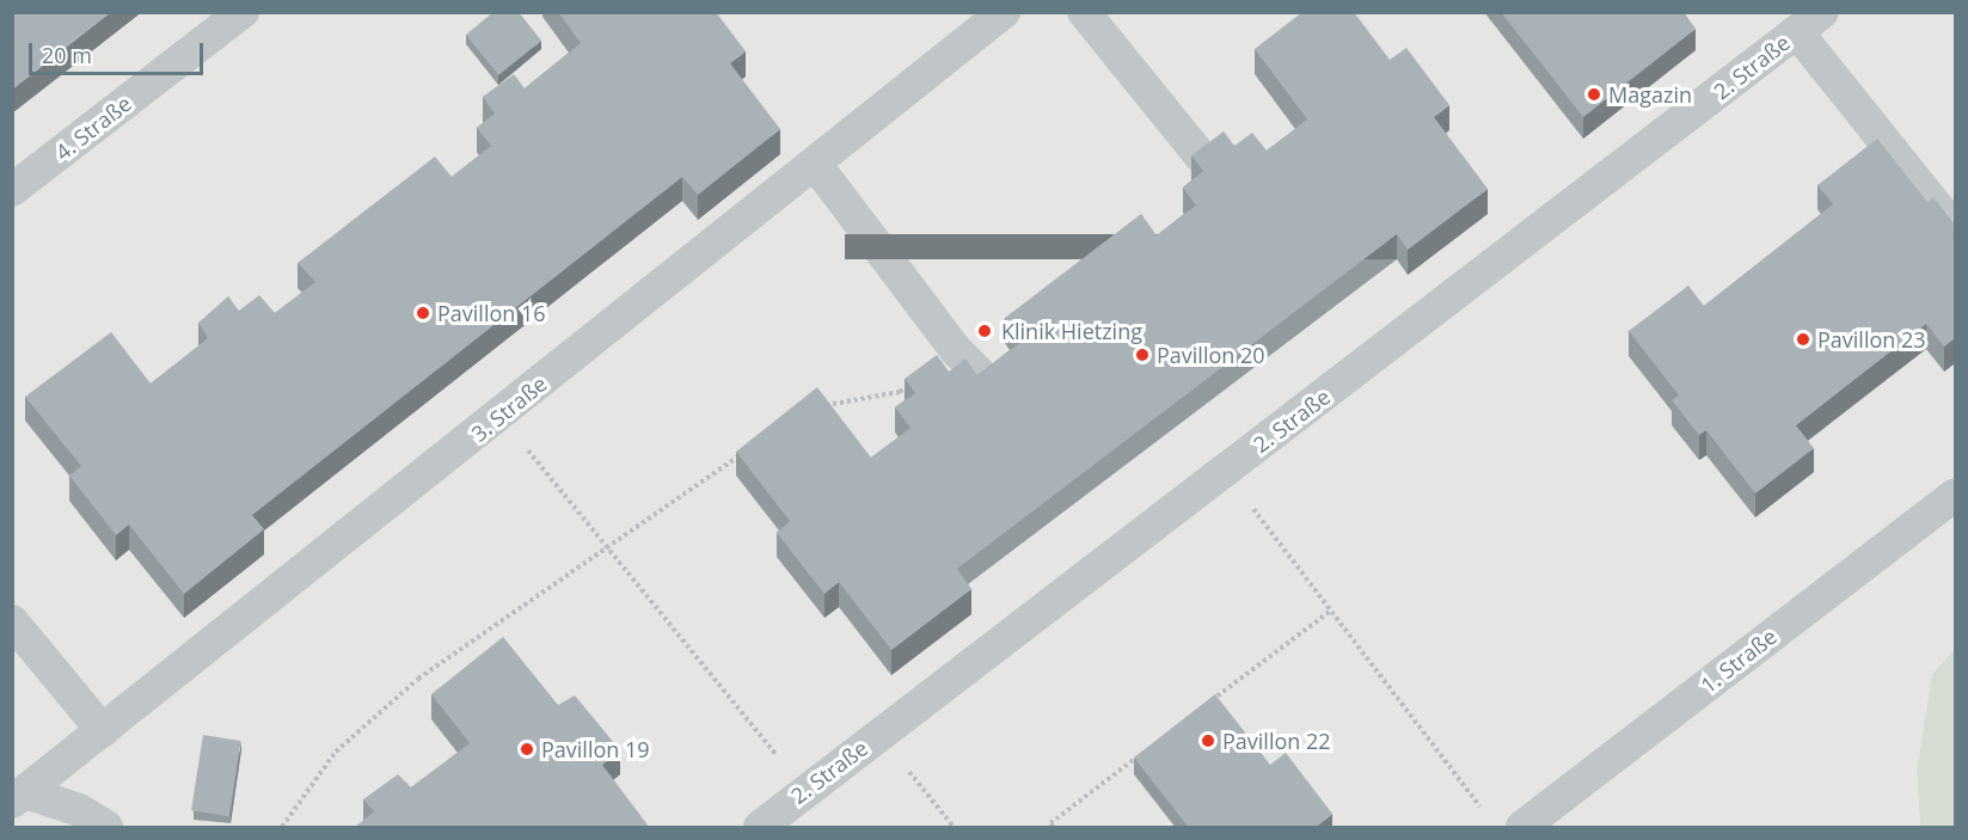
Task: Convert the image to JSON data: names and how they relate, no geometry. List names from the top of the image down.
{
  "streets": {
    "lane": [
      "2. Straße",
      "4. Straße",
      "3. Straße",
      "1. Straße"
    ]
  },
  "places": [
    "Magazin",
    "Pavillon 16",
    "Klinik Hietzing",
    "Pavillon 23",
    "Pavillon 20",
    "Pavillon 22",
    "Pavillon 19"
  ],
  "scale_bar": "20 m"
}
